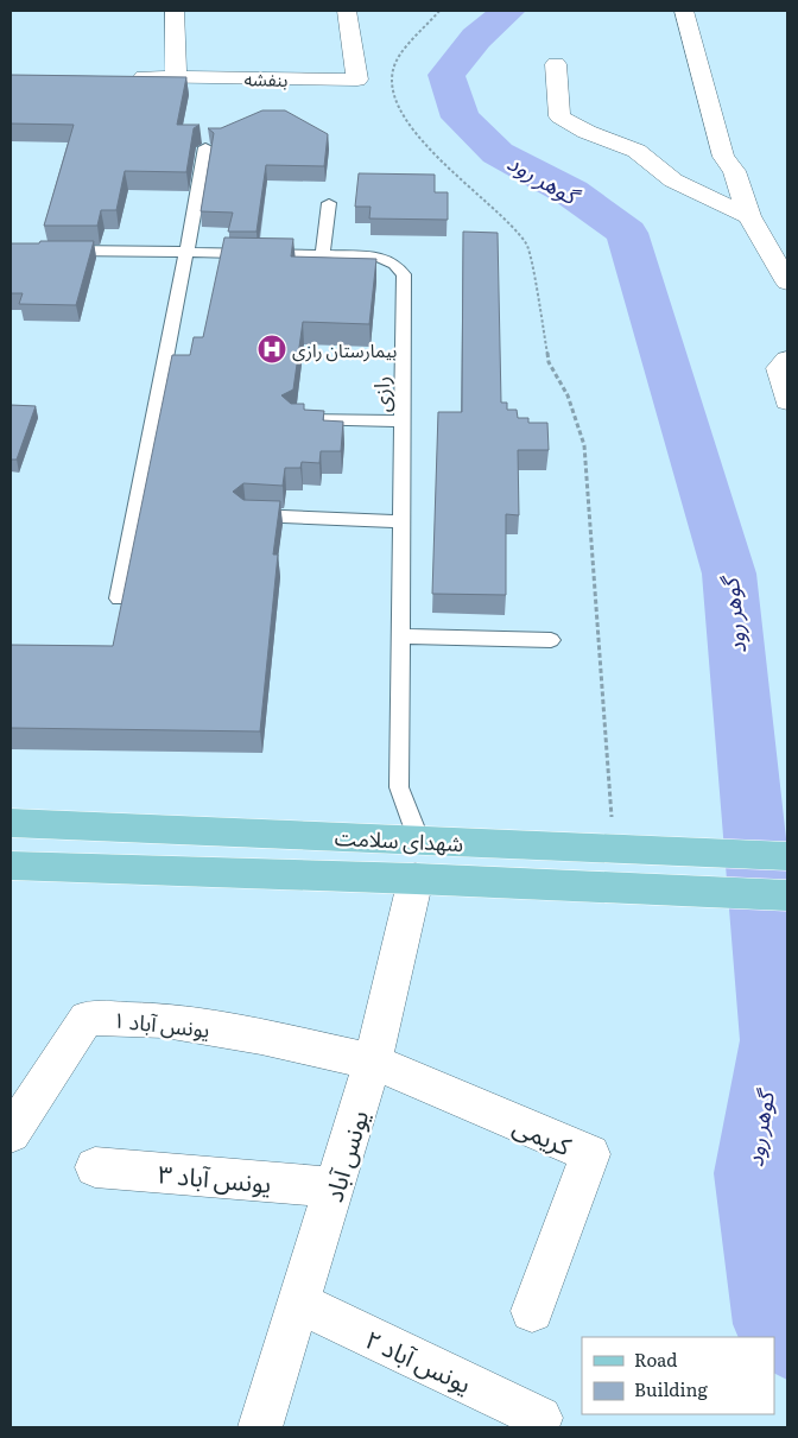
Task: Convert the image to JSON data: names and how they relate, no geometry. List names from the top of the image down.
{
  "streets": {
    "main road": ["شهدای سلامت"],
    "street": [
      "بنفشه",
      "یونس آباد ۱",
      "کریمی",
      "یونس آباد",
      "یونس آباد ۳",
      "یونس آباد ۲"
    ],
    "lane": ["رازی"]
  },
  "crossings": [
    ["رازی", "شهدای سلامت"],
    ["رازی", "یونس آباد"],
    ["شهدای سلامت", "یونس آباد"],
    ["یونس آباد ۱", "کریمی"],
    ["یونس آباد ۱", "یونس آباد"],
    ["کریمی", "یونس آباد"],
    ["یونس آباد", "یونس آباد ۳"],
    ["یونس آباد", "یونس آباد ۲"]
  ],
  "water": ["گوهر رود"],
  "places": {
    "hospital": ["بیمارستان رازی"]
  },
  "legend": ["Road", "Building"]
}
